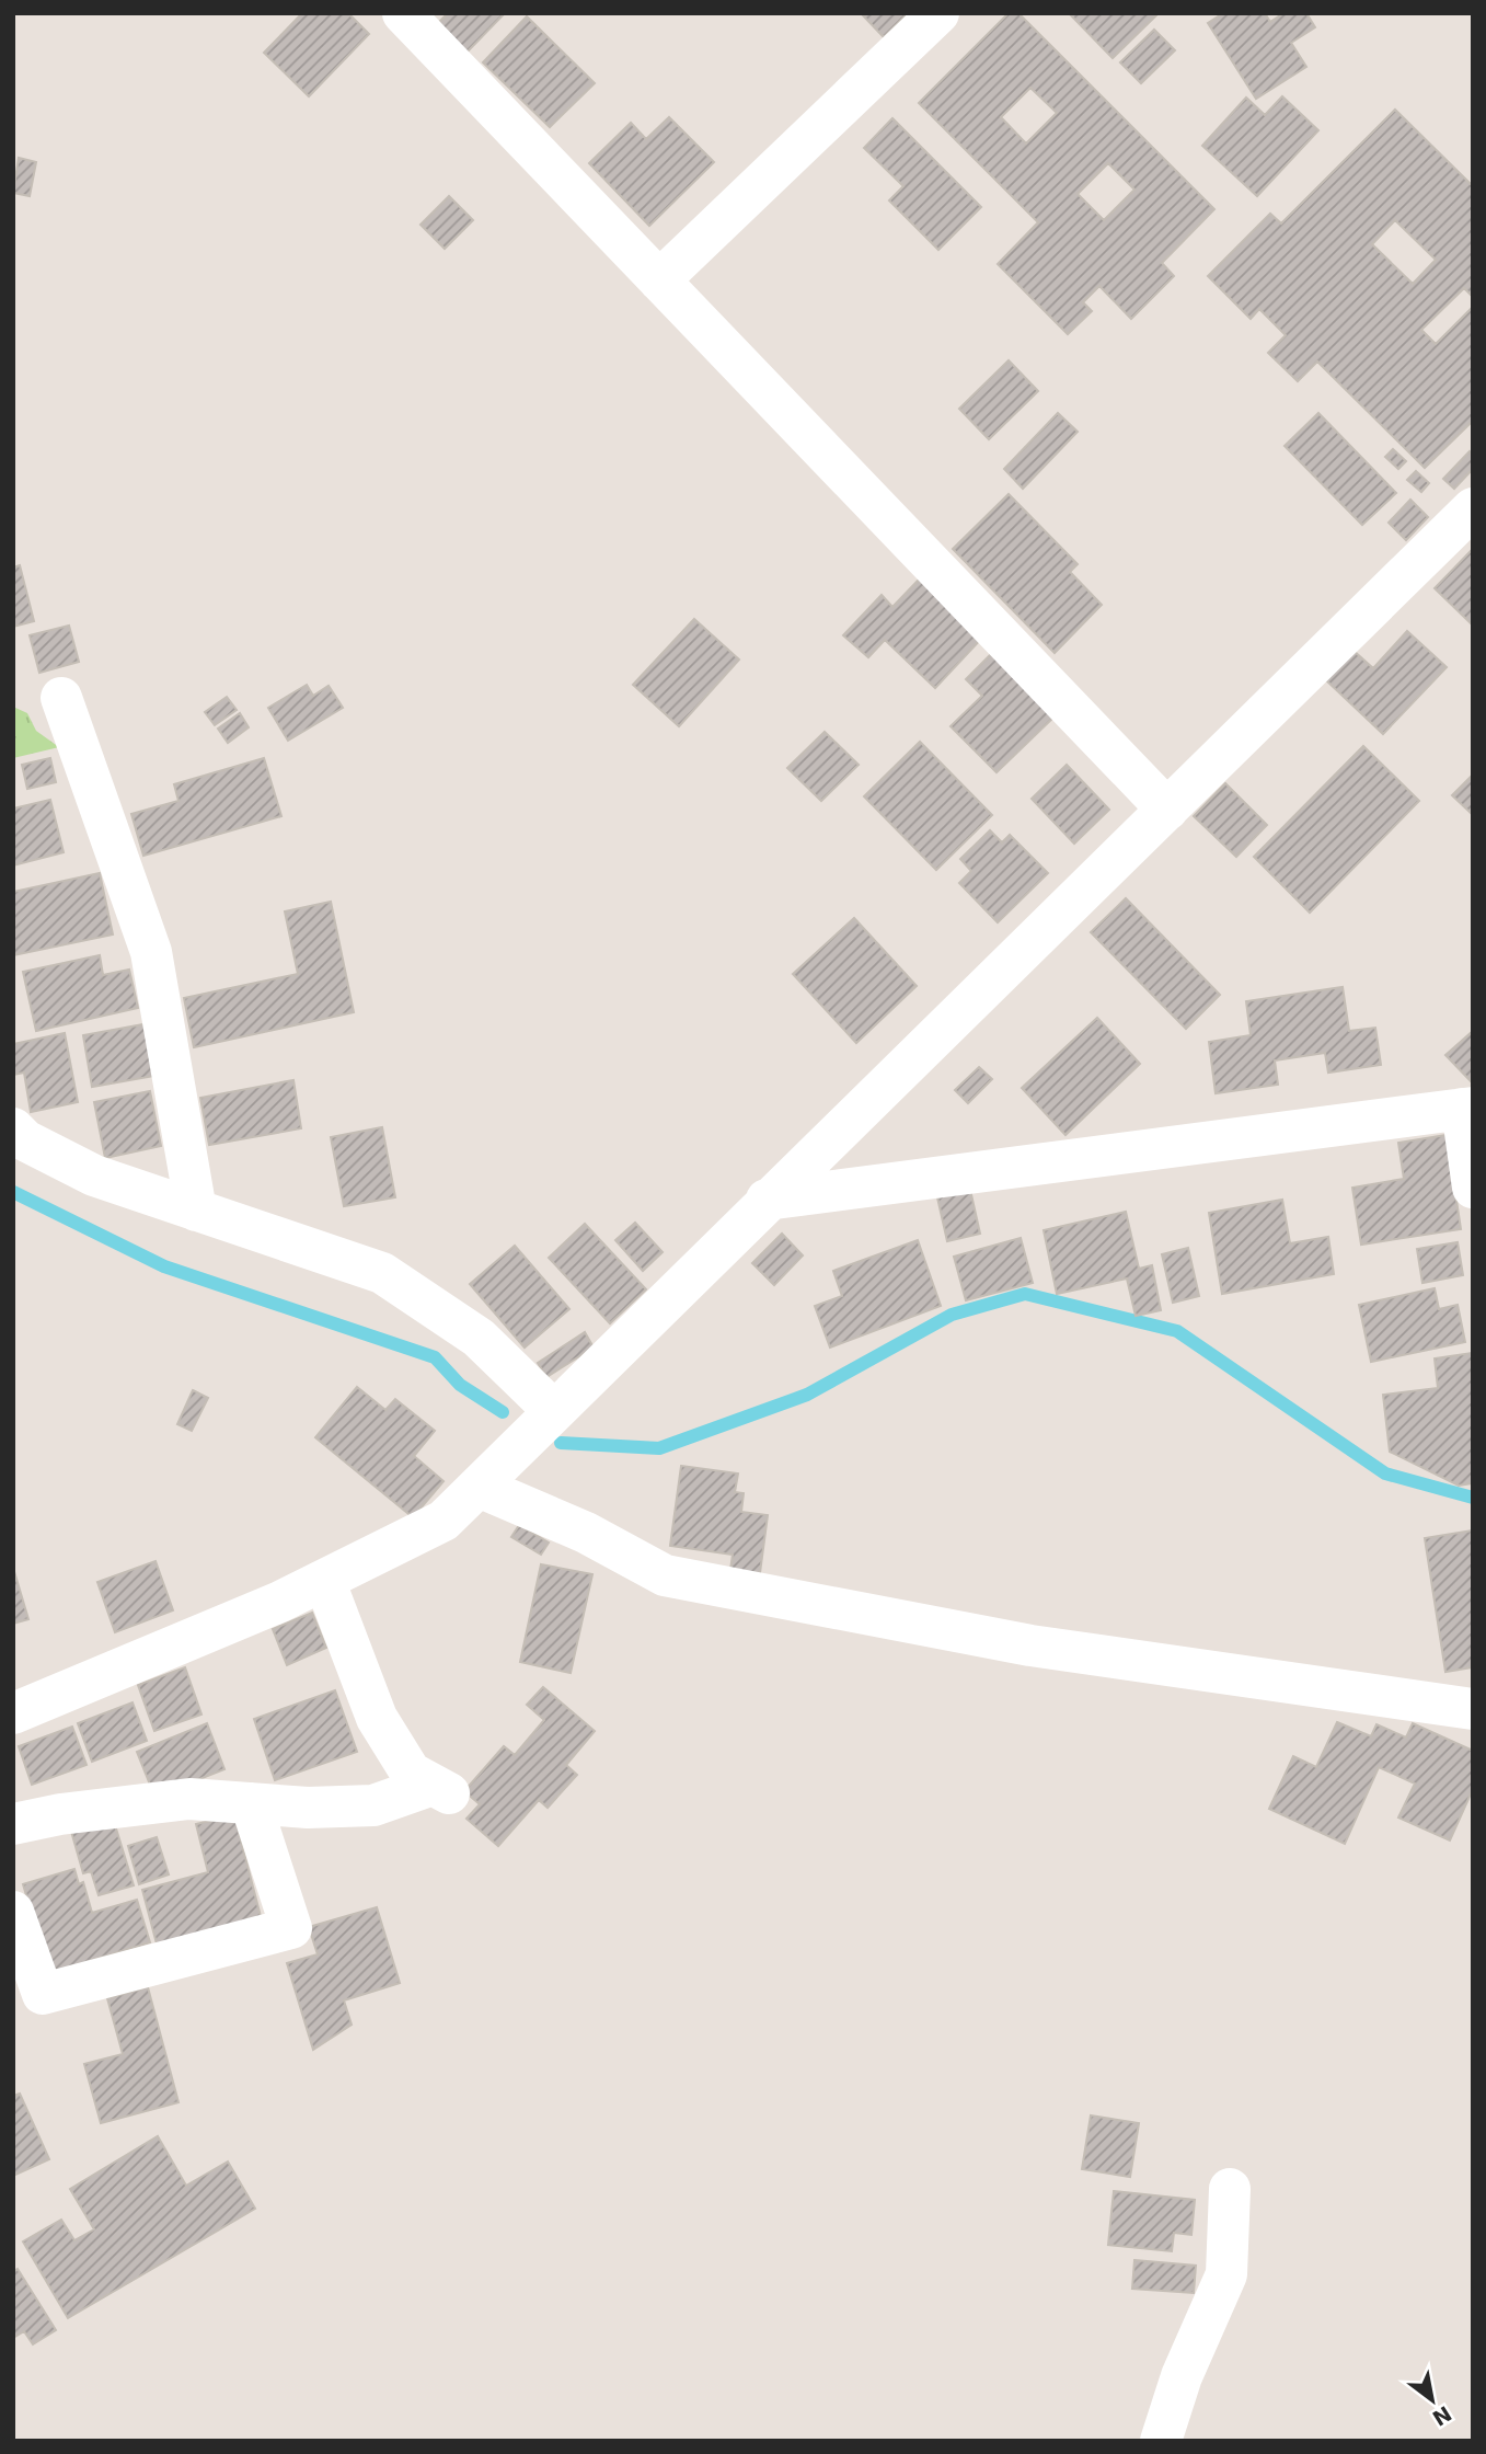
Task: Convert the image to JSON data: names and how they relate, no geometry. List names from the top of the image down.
{
  "north": "bottom right"
}
